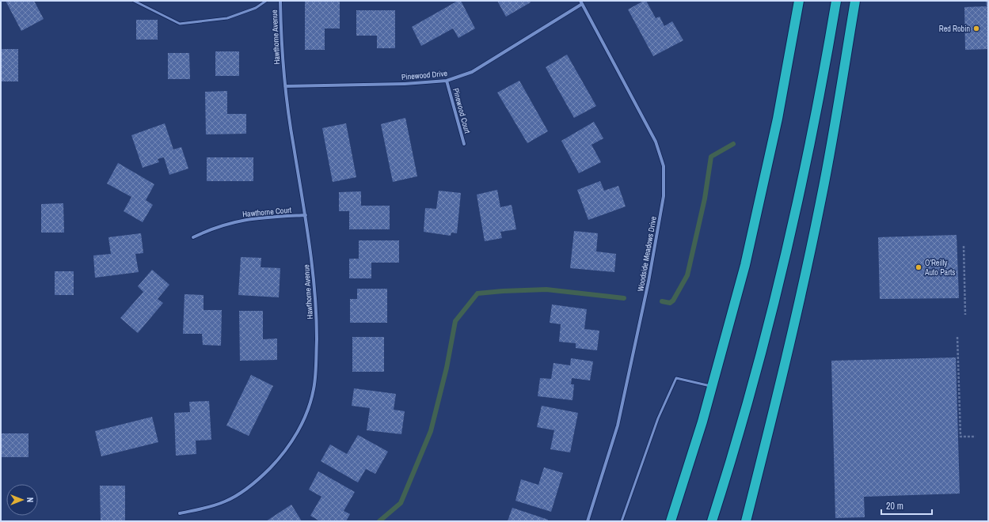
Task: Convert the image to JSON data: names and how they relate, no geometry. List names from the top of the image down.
{
  "streets": {
    "street": [
      "Hawthorne Avenue",
      "Pinewood Drive",
      "Pinewood Court",
      "Hawthorne Court",
      "Woodside Meadows Drive"
    ]
  },
  "crossings": [
    ["Hawthorne Avenue", "Pinewood Drive"],
    ["Hawthorne Avenue", "Hawthorne Court"],
    ["Pinewood Drive", "Pinewood Court"],
    ["Pinewood Drive", "Woodside Meadows Drive"]
  ],
  "places": ["Red Robin", "O'Reilly Auto Parts"],
  "scale_bar": "20 m",
  "north": "right"
}
